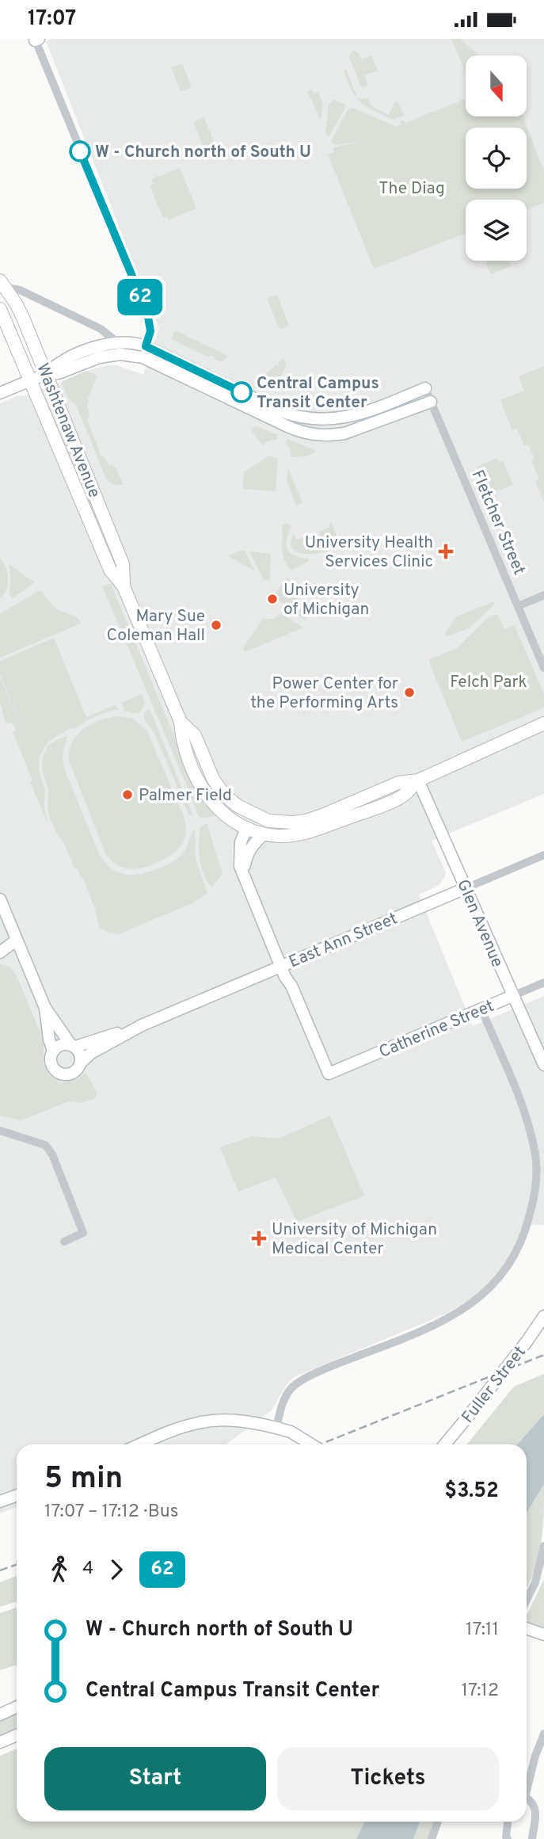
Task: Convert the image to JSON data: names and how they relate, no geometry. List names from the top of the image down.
{
  "streets": {
    "main road": ["Washtenaw Avenue"],
    "street": [
      "Fletcher Street",
      "Glen Avenue",
      "East Ann Street",
      "Catherine Street",
      "Fuller Street"
    ]
  },
  "crossings": [
    ["Washtenaw Avenue", "Glen Avenue"],
    ["Glen Avenue", "East Ann Street"],
    ["Glen Avenue", "Catherine Street"],
    ["East Ann Street", "Catherine Street"]
  ],
  "parks": ["The Diag", "Felch Park"],
  "places": {
    "other": [
      "W - Church north of South U",
      "Central Campus Transit Center",
      "University of Michigan",
      "Mary Sue Coleman Hall",
      "Power Center for the Performing Arts",
      "Palmer Field"
    ],
    "health": ["University Health Services Clinic", "University of Michigan Medical Center"]
  },
  "lines": ["bus line 62"],
  "north": "bottom",
  "page": {
    "status": "17:07",
    "on_map": "62",
    "heading": ["5 min", "17:07 – 17:12 · Bus", "$3.52"],
    "legs": ["4", "62"],
    "list": [
      {
        "name": "W - Church north of South U",
        "value": "17:11"
      },
      {
        "name": "Central Campus Transit Center",
        "value": "17:12"
      }
    ],
    "buttons": ["Start", "Tickets"]
  }
}
